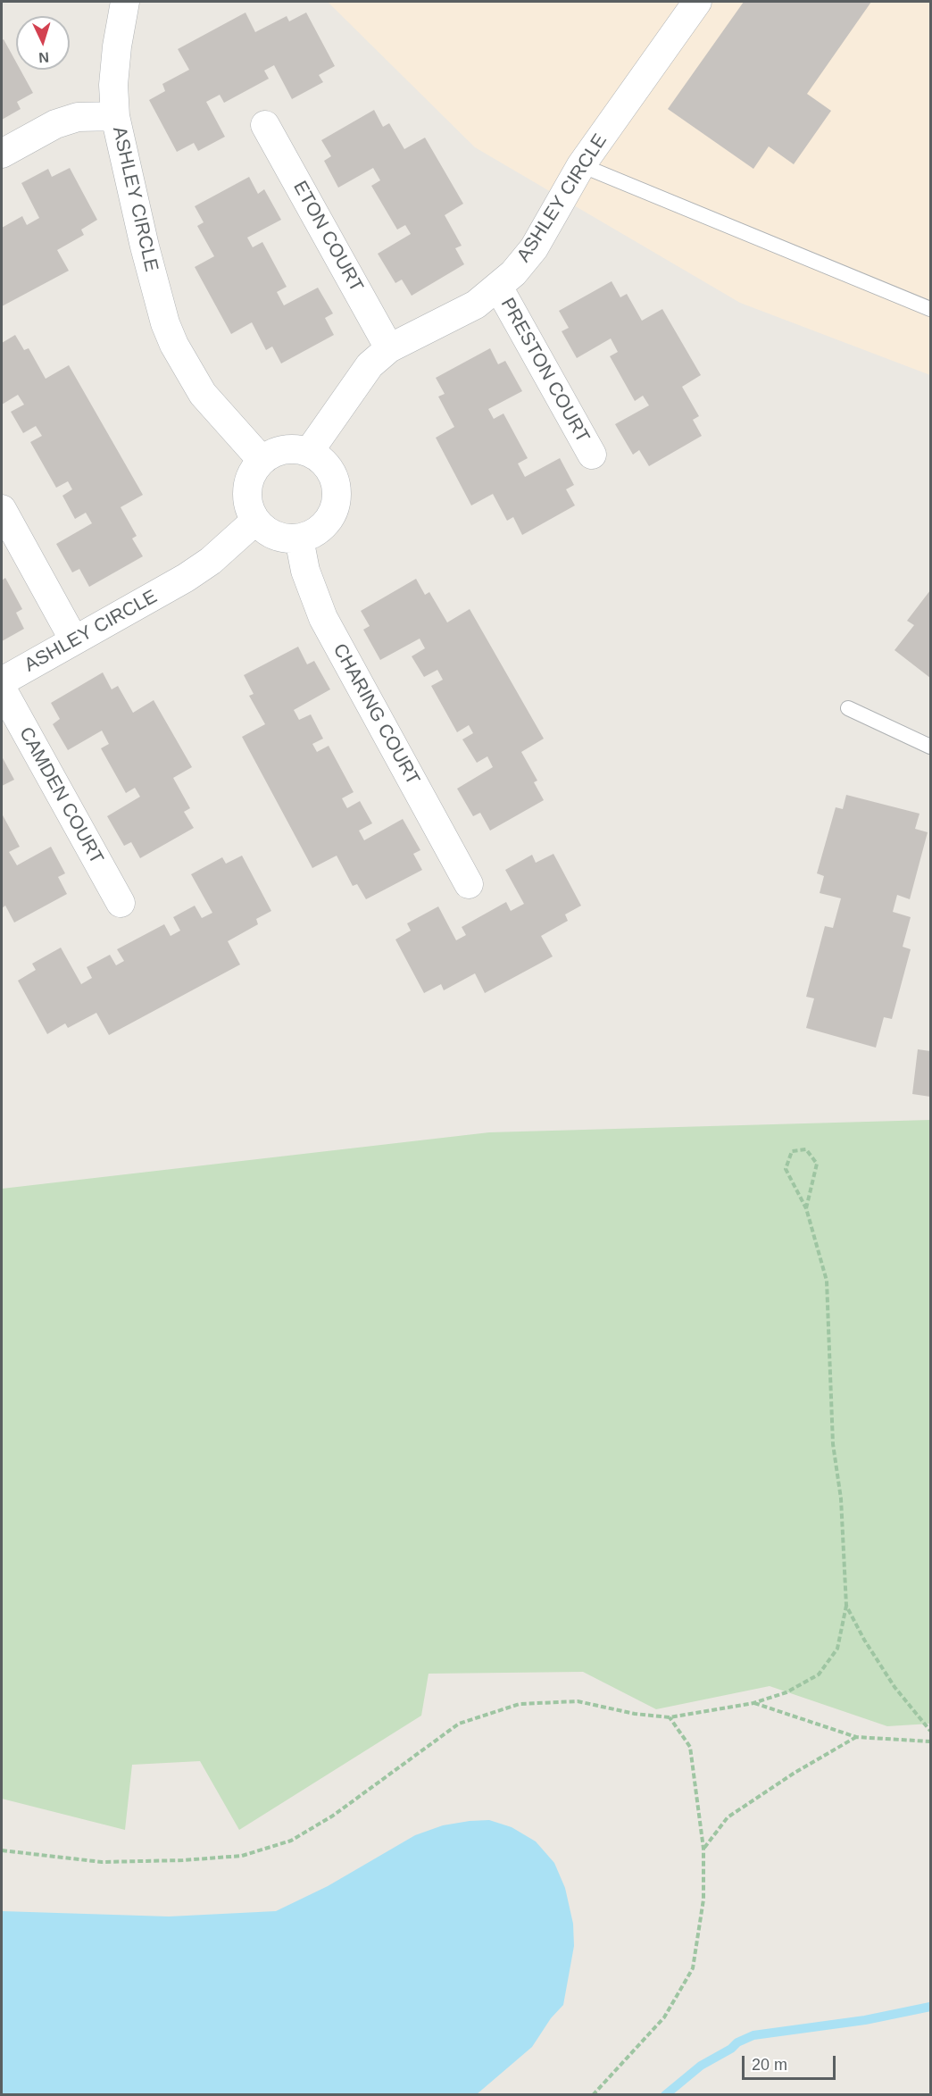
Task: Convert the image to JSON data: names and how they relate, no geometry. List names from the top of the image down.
{
  "streets": {
    "street": [
      "ASHLEY CIRCLE",
      "ETON COURT",
      "PRESTON COURT",
      "CHARING COURT",
      "CAMDEN COURT"
    ]
  },
  "crossings": [
    ["ASHLEY CIRCLE", "ETON COURT"],
    ["ASHLEY CIRCLE", "PRESTON COURT"],
    ["ASHLEY CIRCLE", "CHARING COURT"]
  ],
  "scale_bar": "20 m",
  "north": "bottom"
}
